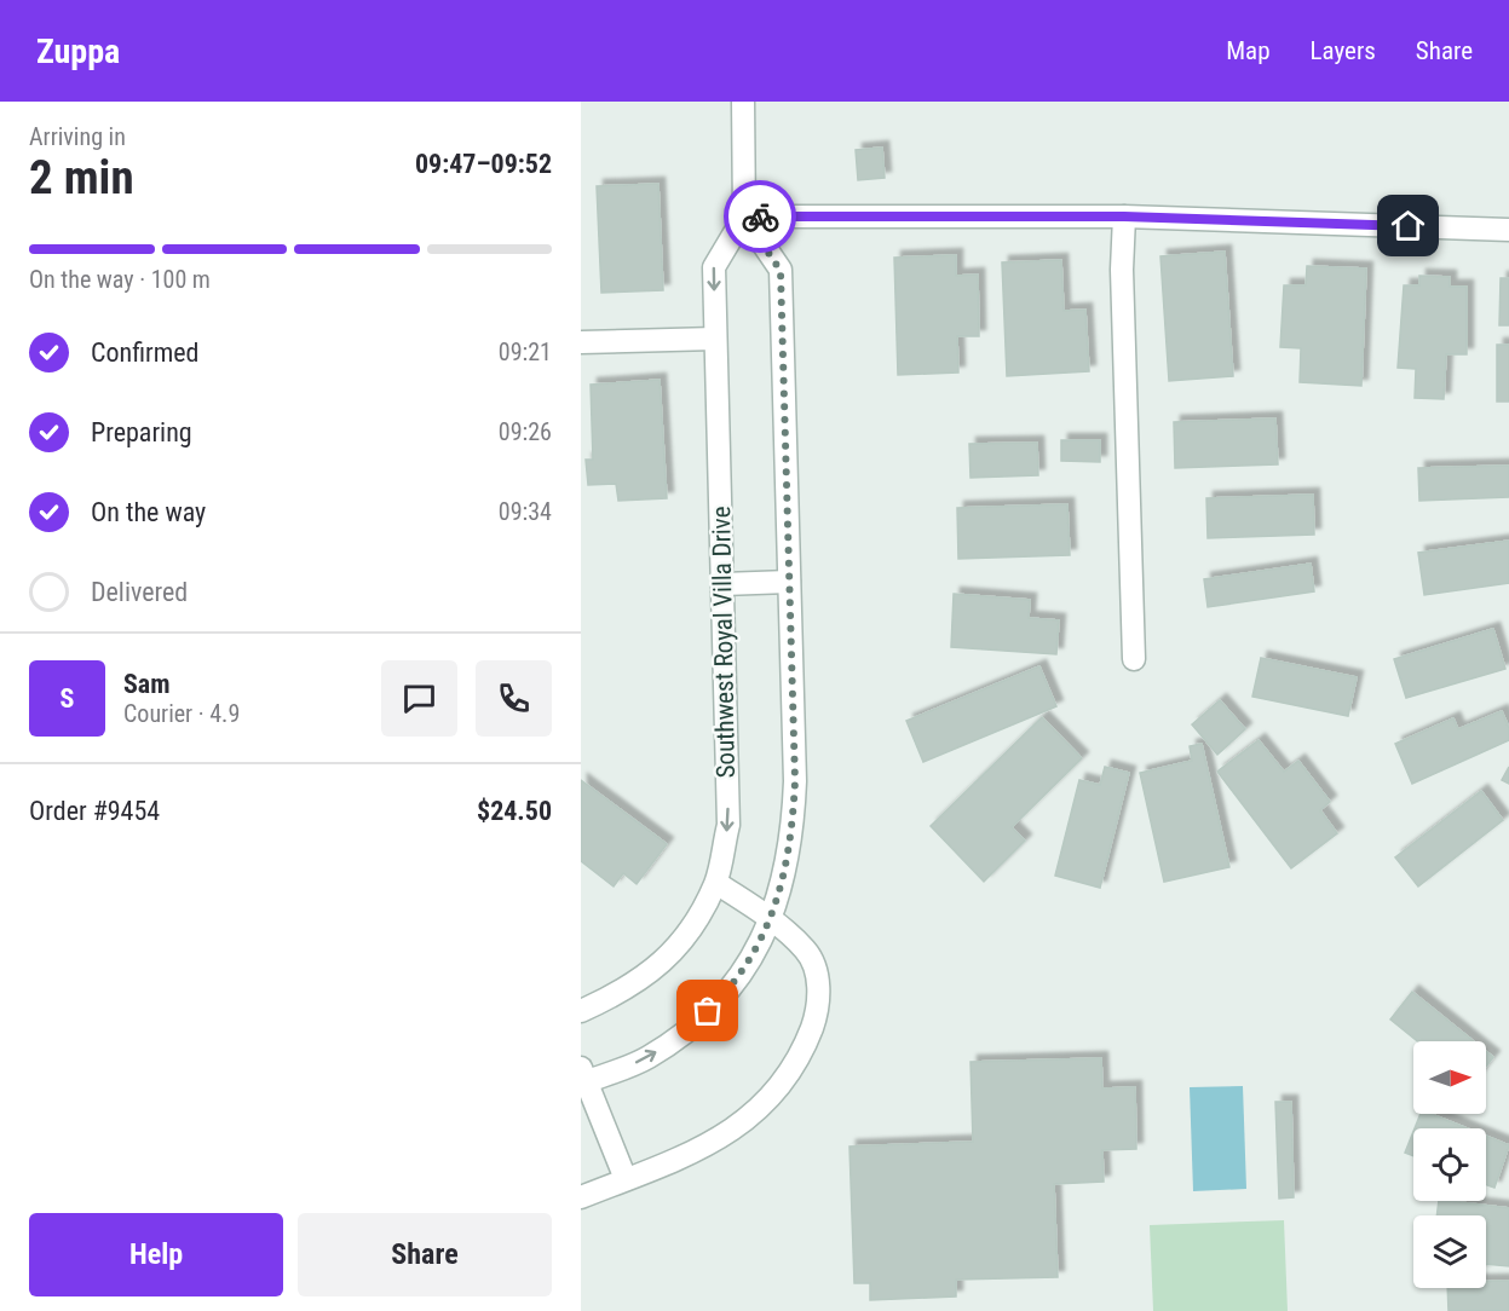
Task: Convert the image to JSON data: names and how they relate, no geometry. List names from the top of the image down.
{
  "streets": {
    "street": ["Southwest Royal Villa Drive"]
  },
  "north": "right",
  "page": {
    "header": "Zuppa",
    "nav": ["Map", "Layers", "Share"],
    "heading": ["2 min", "Arriving in", "09:47–09:52"],
    "panel": [
      "Sam",
      "Courier · 4.9",
      "Order #9454",
      "$24.50"
    ],
    "bar": "On the way · 100 m",
    "list": [
      ["Confirmed", "09:21"],
      ["Preparing", "09:26"],
      ["On the way", "09:34"],
      "Delivered"
    ],
    "round": "S",
    "buttons": ["Help", "Share"]
  }
}
